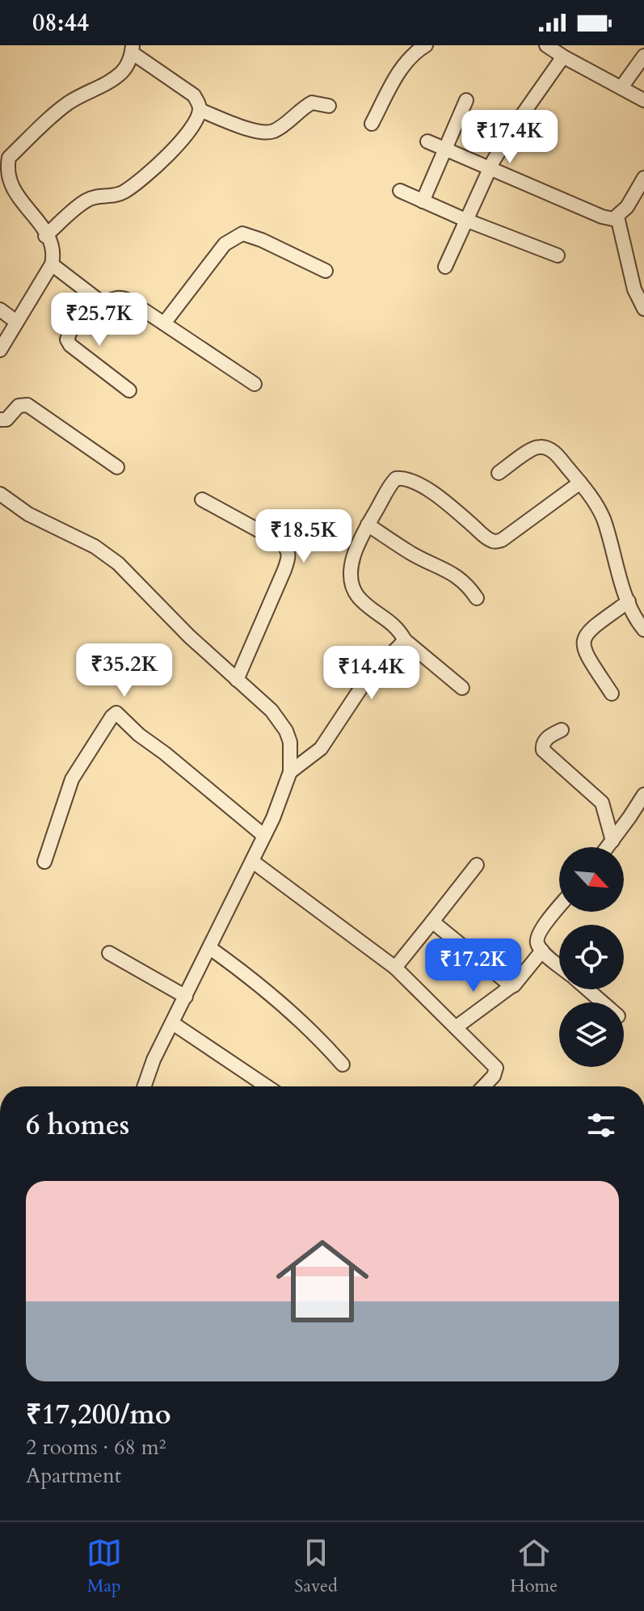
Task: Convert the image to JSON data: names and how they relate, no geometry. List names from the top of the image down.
{
  "north": "bottom right",
  "page": {
    "status": "08:44",
    "price": [
      "₹17.4K",
      "₹25.7K",
      "₹18.5K",
      "₹35.2K",
      "₹14.4K",
      "₹17.2K"
    ],
    "heading": "6 homes",
    "list": [
      {
        "name": "₹17,200/mo",
        "note": "2 rooms · 68 m² · Apartment"
      }
    ],
    "tabs": ["Map", "Saved", "Home"]
  }
}
